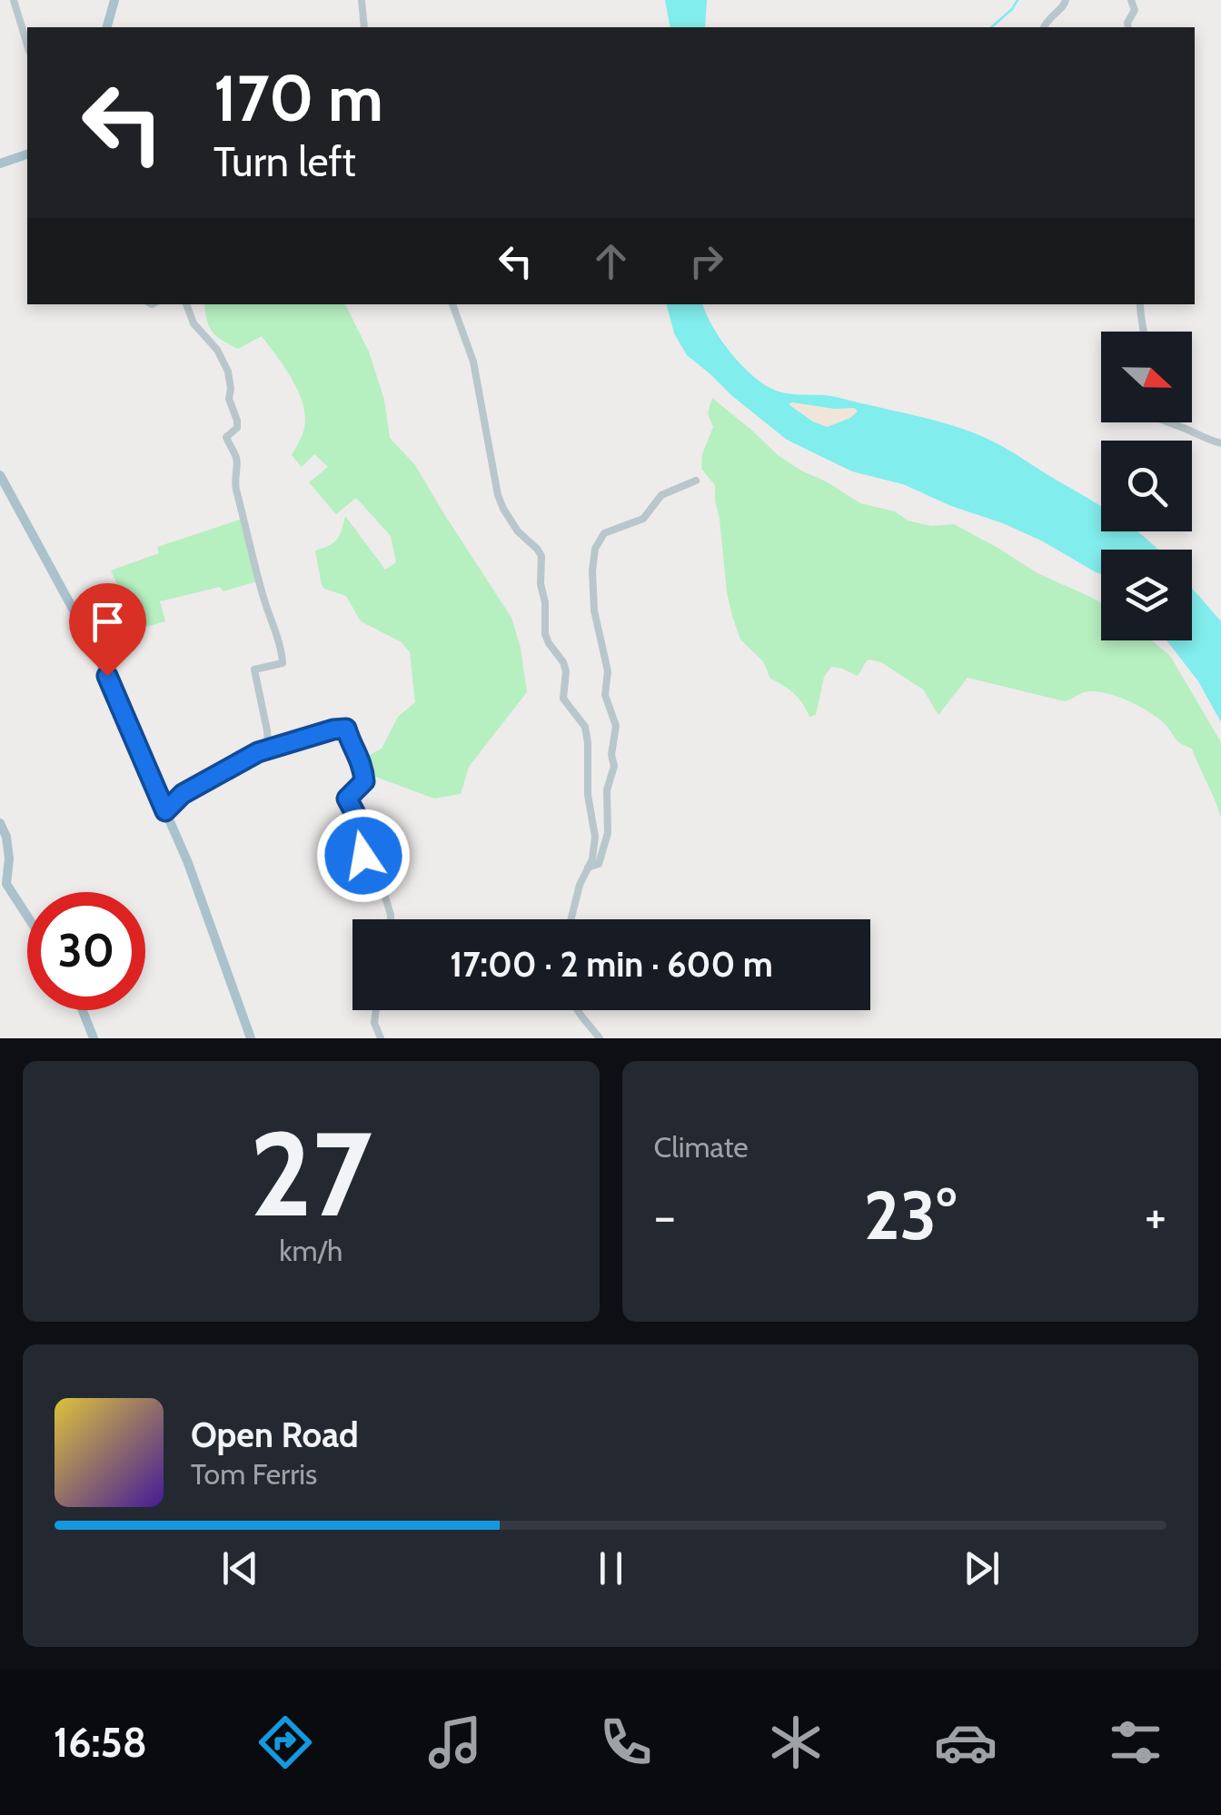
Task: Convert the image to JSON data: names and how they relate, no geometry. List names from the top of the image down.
{
  "north": "right",
  "page": {
    "turn": ["170 m", "Turn left"],
    "limit": "30",
    "trip": "17:00 · 2 min · 600 m",
    "tile": [
      ["27", "km/h"],
      "Climate"
    ],
    "heat": ["−", "23°", "+"],
    "song": ["Open Road", "Tom Ferris"],
    "tabs": "16:58"
  }
}
